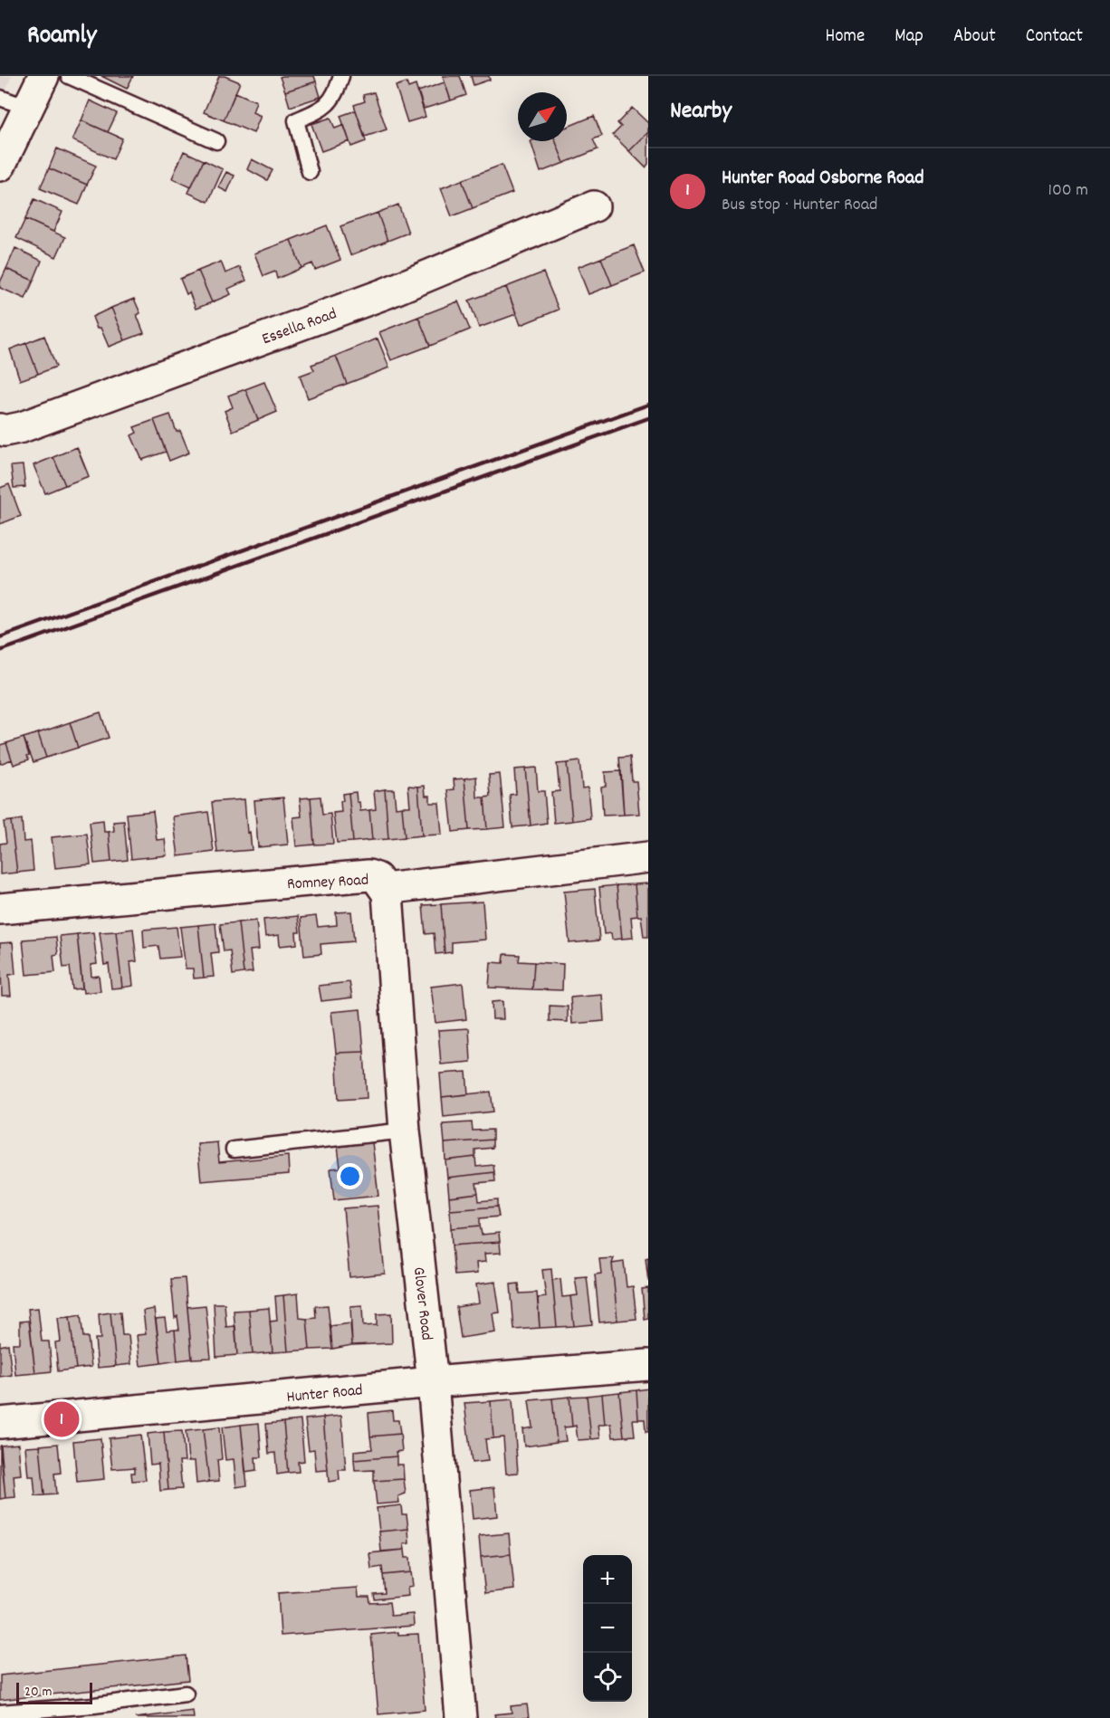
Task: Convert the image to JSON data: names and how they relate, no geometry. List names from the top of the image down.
{
  "streets": {
    "street": [
      "Essella Road",
      "Romney Road",
      "Glover Road",
      "Hunter Road"
    ]
  },
  "crossings": [
    ["Romney Road", "Glover Road"],
    ["Glover Road", "Hunter Road"]
  ],
  "scale_bar": "20 m",
  "north": "top right",
  "page": {
    "header": "Roamly",
    "nav": [
      "Home",
      "Map",
      "About",
      "Contact"
    ],
    "heading": "Nearby",
    "list": [
      {
        "mark": "1",
        "name": "Hunter Road Osborne Road",
        "note": "Bus stop · Hunter Road",
        "value": "100 m"
      }
    ],
    "pins": "1",
    "map_buttons": ["+", "−"],
    "scale": "20 m"
  }
}
